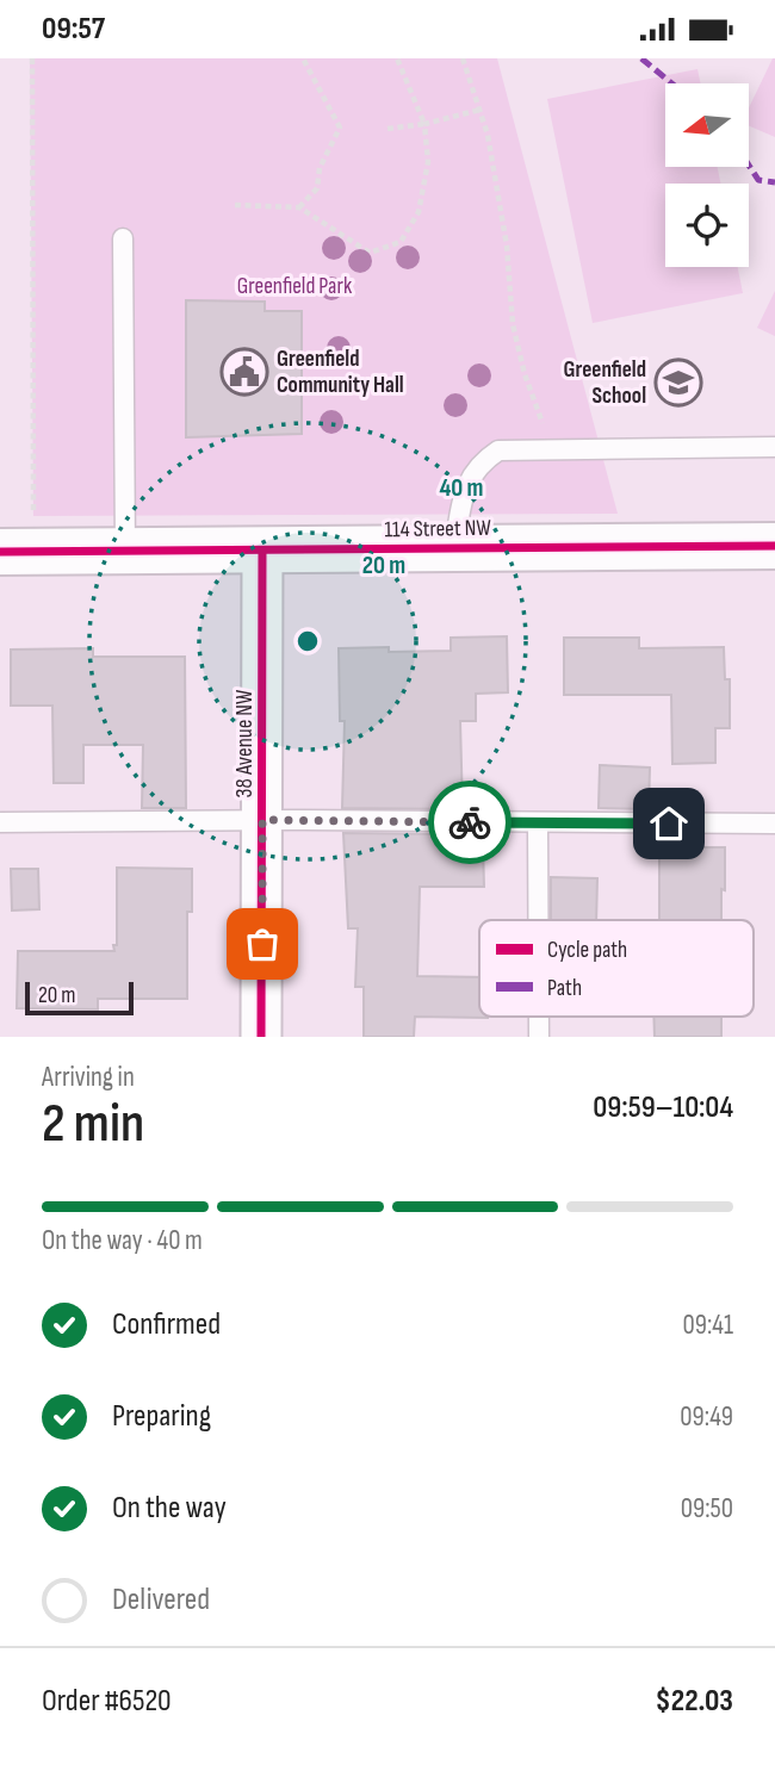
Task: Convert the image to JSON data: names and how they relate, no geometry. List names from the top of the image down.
{
  "streets": {
    "street": ["114 Street NW", "38 Avenue NW"]
  },
  "crossings": [
    ["114 Street NW", "38 Avenue NW"]
  ],
  "parks": ["Greenfield Park"],
  "places": {
    "public building": ["Greenfield Community Hall"],
    "school or university": ["Greenfield School"]
  },
  "legend": ["Cycle path", "Path"],
  "scale_bar": "20 m",
  "north": "left",
  "page": {
    "status": "09:57",
    "scale": "20 m",
    "heading": ["2 min", "Arriving in", "09:59–10:04"],
    "panel": ["Order #6520", "$22.03"],
    "bar": "On the way · 40 m",
    "list": [
      ["Confirmed", "09:41"],
      ["Preparing", "09:49"],
      ["On the way", "09:50"],
      "Delivered"
    ]
  },
  "rings": ["40 m", "20 m"]
}
